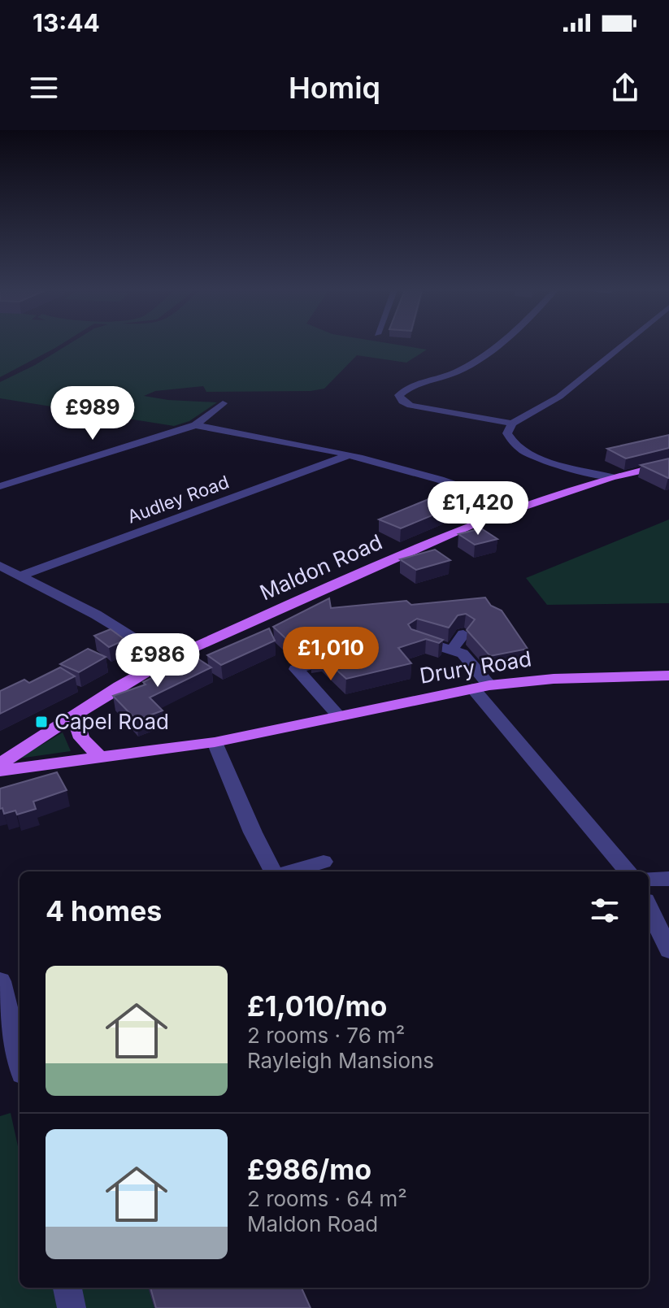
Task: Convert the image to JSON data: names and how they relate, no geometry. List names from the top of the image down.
{
  "streets": {
    "main road": ["Maldon Road", "Drury Road"],
    "street": ["Audley Road"]
  },
  "places": {
    "transit": ["Capel Road"]
  },
  "page": {
    "status": "13:44",
    "header": "Homiq",
    "price": [
      "£989",
      "£1,420",
      "£1,010",
      "£986"
    ],
    "heading": "4 homes",
    "list": [
      {
        "name": "£1,010/mo",
        "note": "2 rooms · 76 m² · Rayleigh Mansions"
      },
      {
        "name": "£986/mo",
        "note": "2 rooms · 64 m² · Maldon Road"
      }
    ]
  }
}
